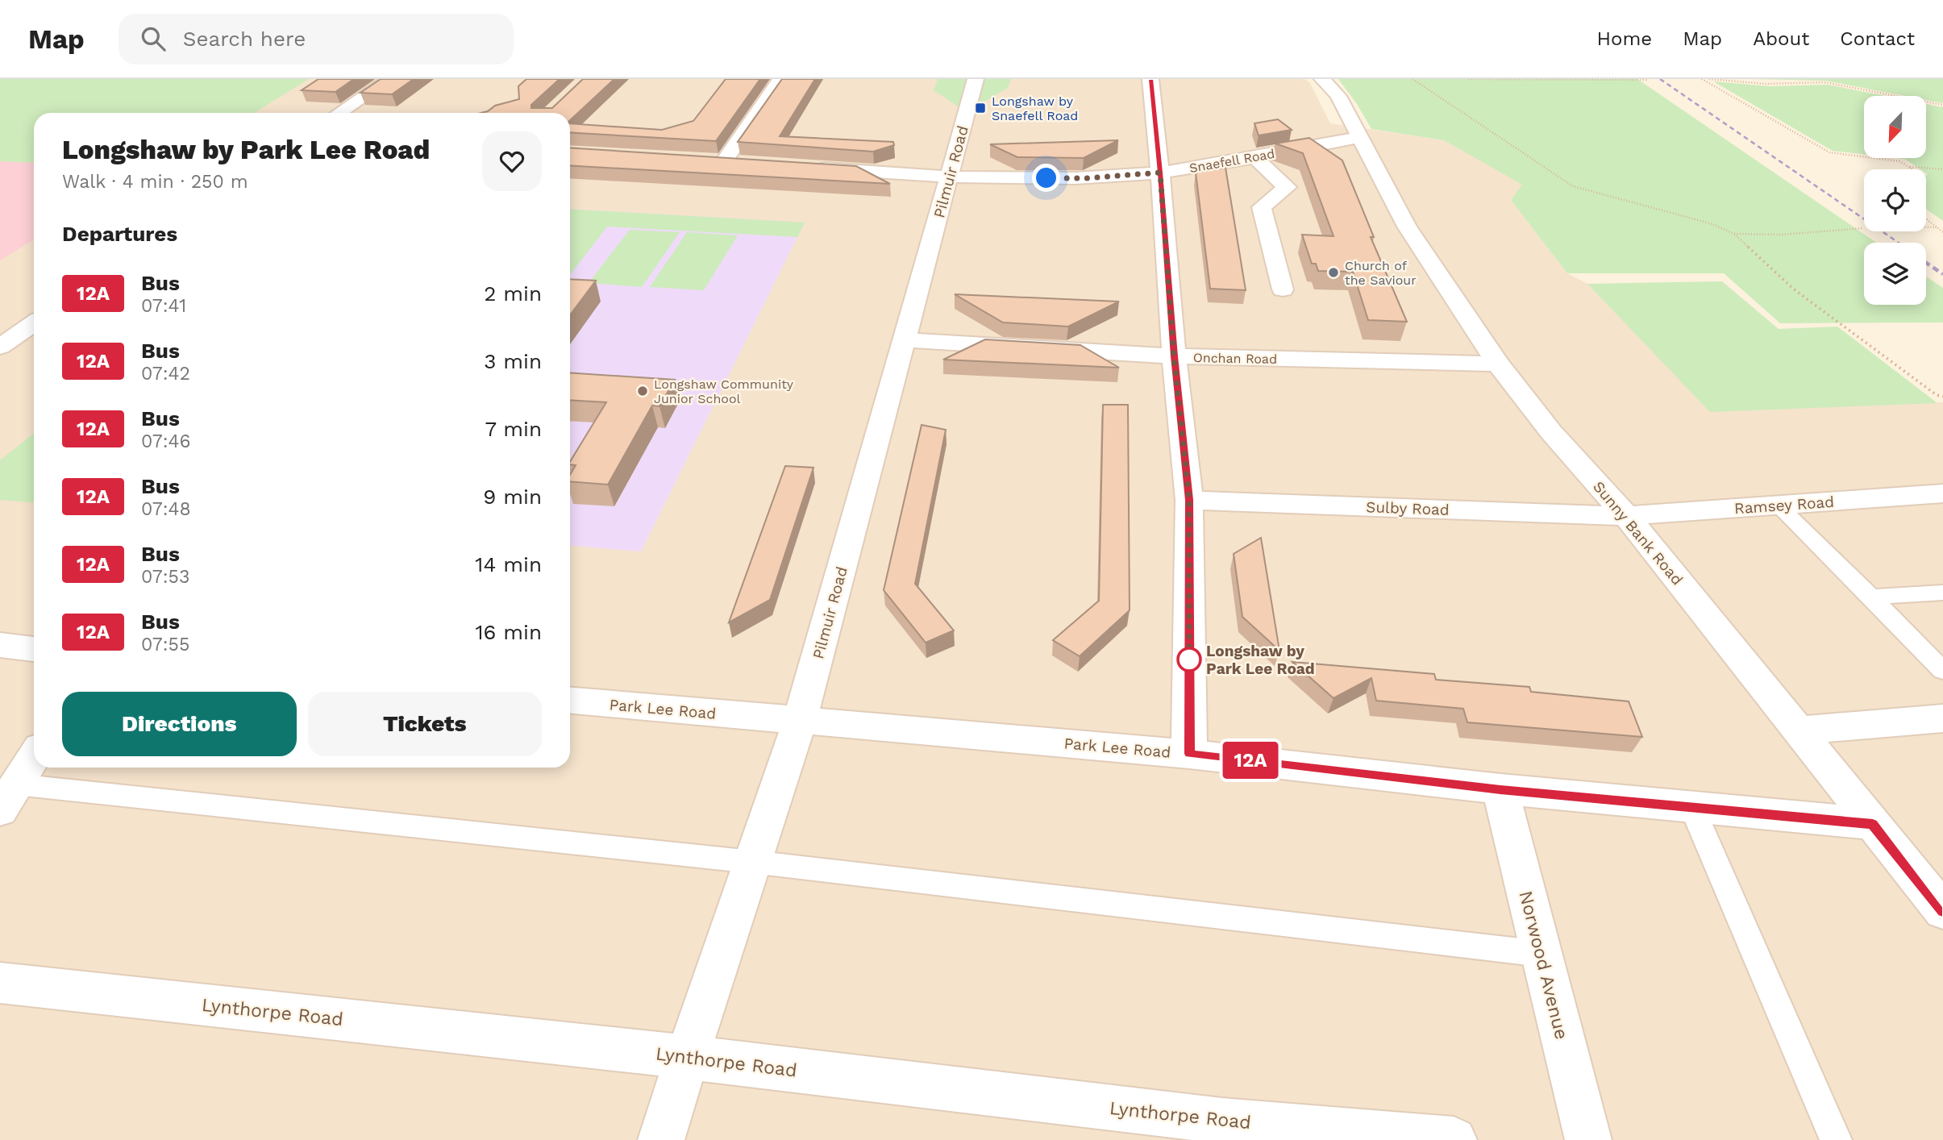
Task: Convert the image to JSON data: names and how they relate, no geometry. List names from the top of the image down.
{
  "streets": {
    "street": [
      "Snaefell Road",
      "Pilmuir Road",
      "Onchan Road",
      "Ramsey Road",
      "Sulby Road",
      "Sunny Bank Road",
      "Park Lee Road",
      "Norwood Avenue",
      "Lynthorpe Road"
    ]
  },
  "crossings": [
    ["Snaefell Road", "Pilmuir Road"],
    ["Snaefell Road", "Sunny Bank Road"],
    ["Pilmuir Road", "Onchan Road"],
    ["Pilmuir Road", "Park Lee Road"],
    ["Pilmuir Road", "Lynthorpe Road"],
    ["Onchan Road", "Sunny Bank Road"],
    ["Ramsey Road", "Sulby Road"],
    ["Ramsey Road", "Sunny Bank Road"],
    ["Sulby Road", "Sunny Bank Road"],
    ["Sunny Bank Road", "Park Lee Road"],
    ["Park Lee Road", "Norwood Avenue"]
  ],
  "places": {
    "transit": ["Longshaw by Snaefell Road"],
    "other": ["Church of the Saviour", "Longshaw Community Junior School", "Longshaw by Park Lee Road"]
  },
  "lines": ["bus line 12A"],
  "north": "bottom left",
  "page": {
    "header": "Map",
    "search": "Search here",
    "nav": [
      "Home",
      "Map",
      "About",
      "Contact"
    ],
    "on_map": "12A",
    "heading": [
      ["Longshaw by Park Lee Road", "Walk · 4 min · 250 m"],
      "Departures"
    ],
    "list": [
      {
        "mark": "12A",
        "name": "Bus",
        "note": "07:41",
        "value": "2 min"
      },
      {
        "mark": "12A",
        "name": "Bus",
        "note": "07:42",
        "value": "3 min"
      },
      {
        "mark": "12A",
        "name": "Bus",
        "note": "07:46",
        "value": "7 min"
      },
      {
        "mark": "12A",
        "name": "Bus",
        "note": "07:48",
        "value": "9 min"
      },
      {
        "mark": "12A",
        "name": "Bus",
        "note": "07:53",
        "value": "14 min"
      },
      {
        "mark": "12A",
        "name": "Bus",
        "note": "07:55",
        "value": "16 min"
      }
    ],
    "buttons": ["Directions", "Tickets"]
  }
}
